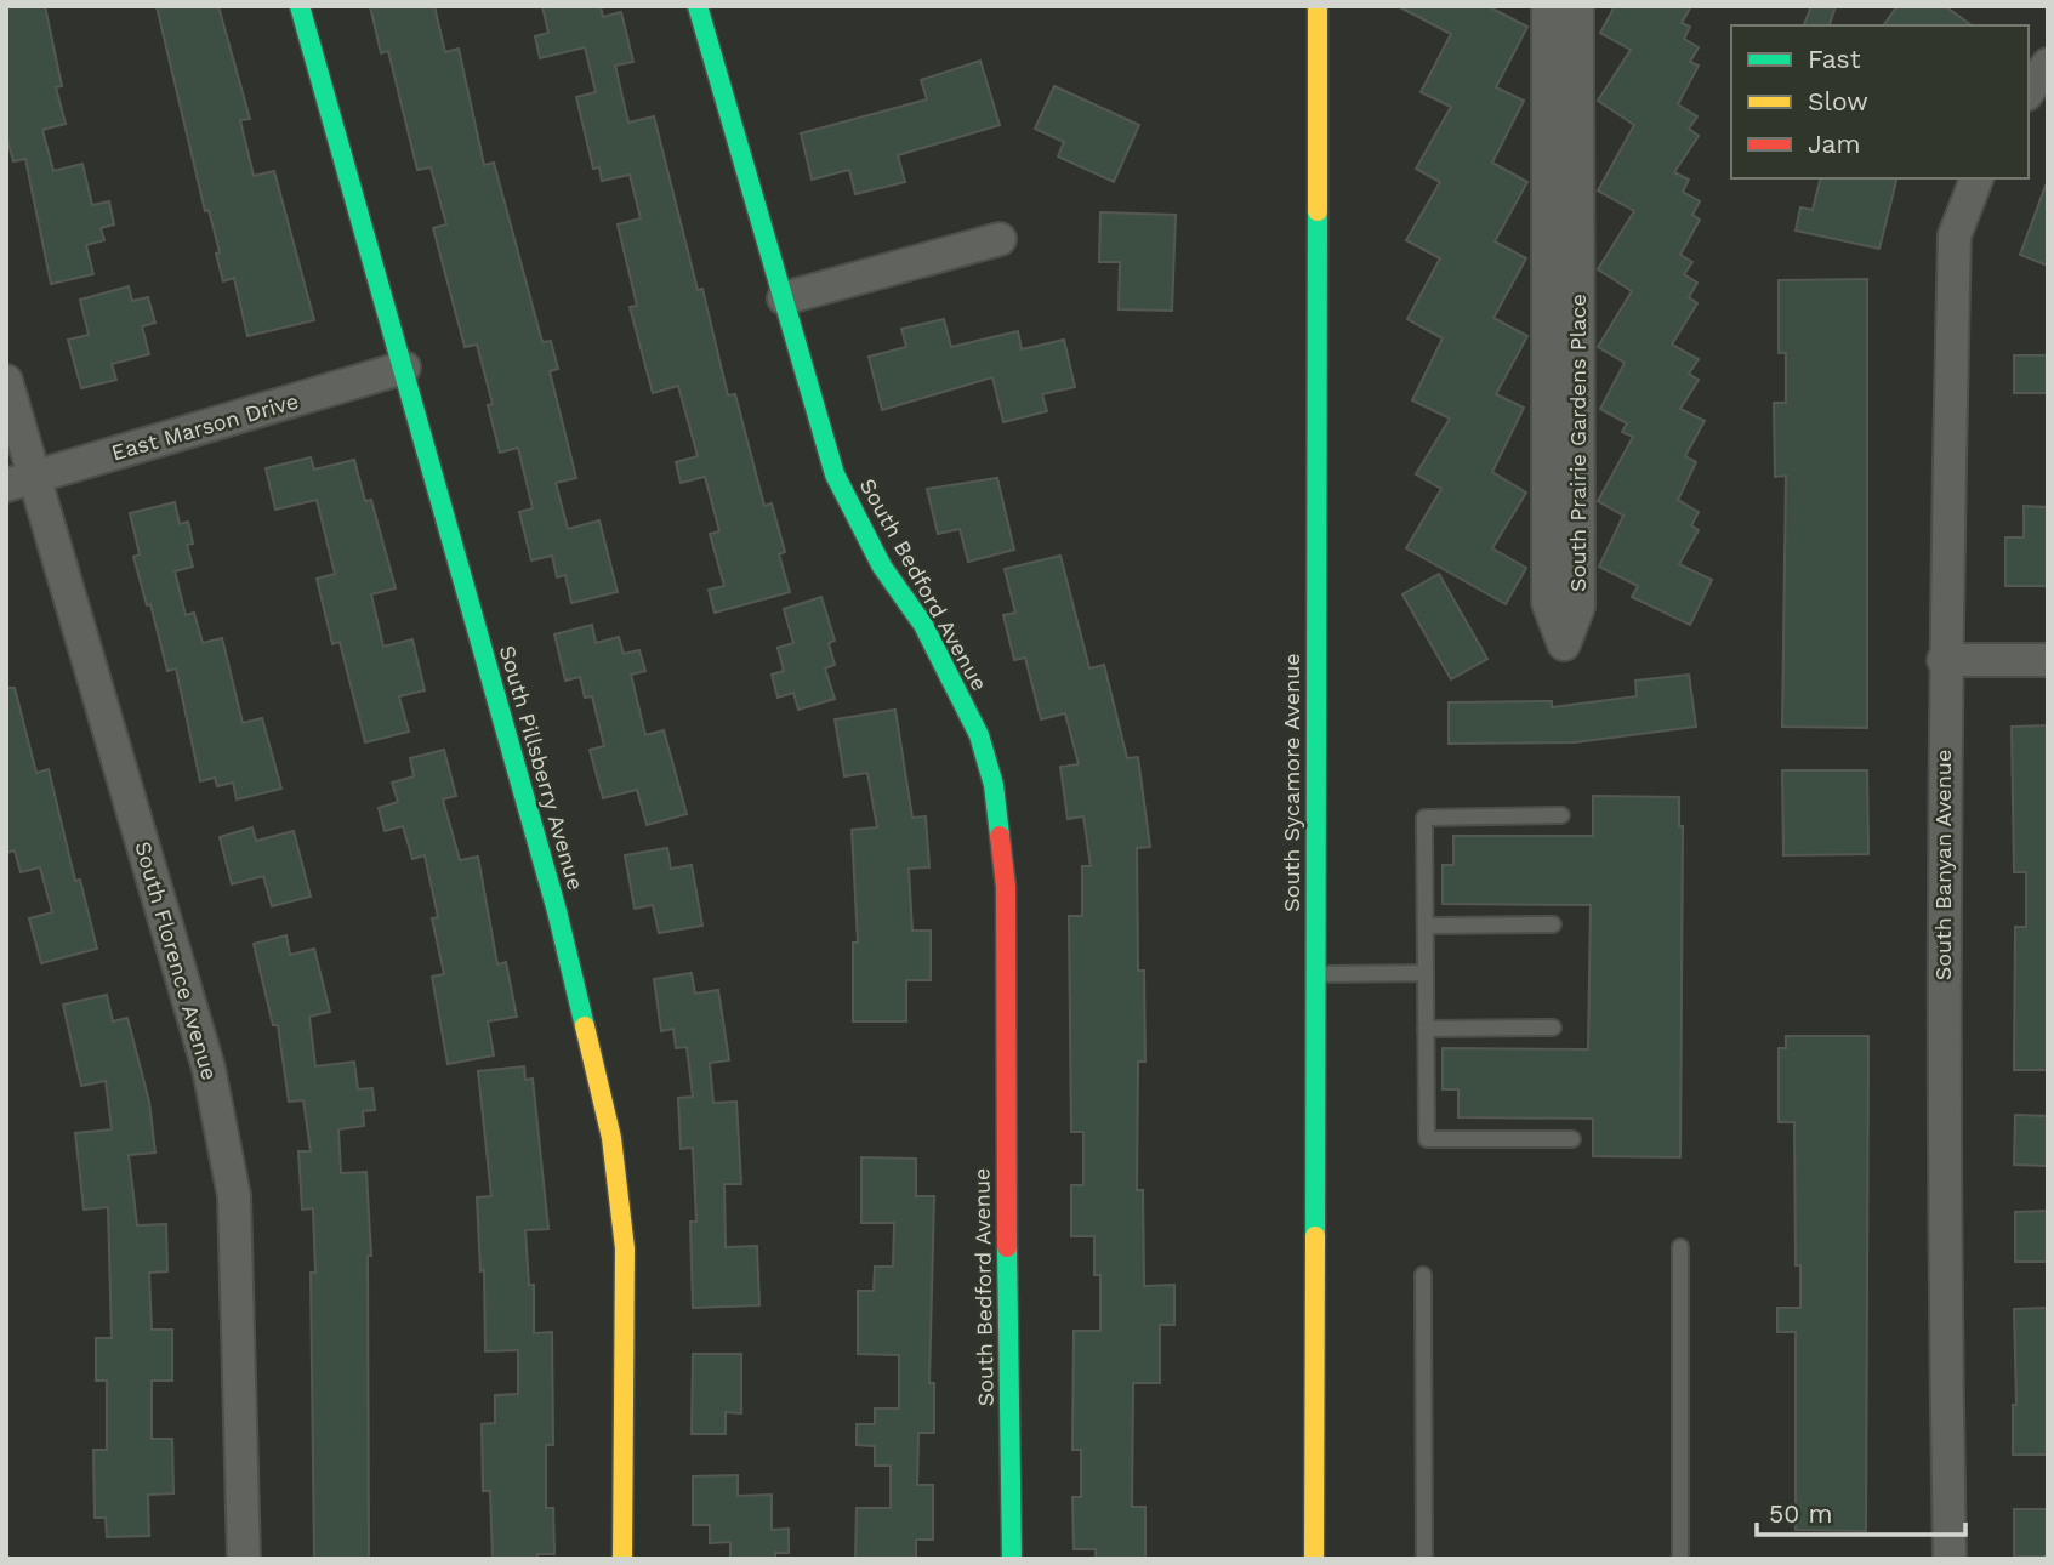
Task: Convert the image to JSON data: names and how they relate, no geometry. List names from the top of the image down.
{
  "streets": {
    "street": [
      "East Marson Drive",
      "South Prairie Gardens Place",
      "South Bedford Avenue",
      "South Pillsberry Avenue",
      "South Sycamore Avenue",
      "South Banyan Avenue",
      "South Florence Avenue"
    ]
  },
  "crossings": [
    ["East Marson Drive", "South Pillsberry Avenue"],
    ["East Marson Drive", "South Florence Avenue"]
  ],
  "legend": ["Fast", "Slow", "Jam"],
  "scale_bar": "50 m"
}
